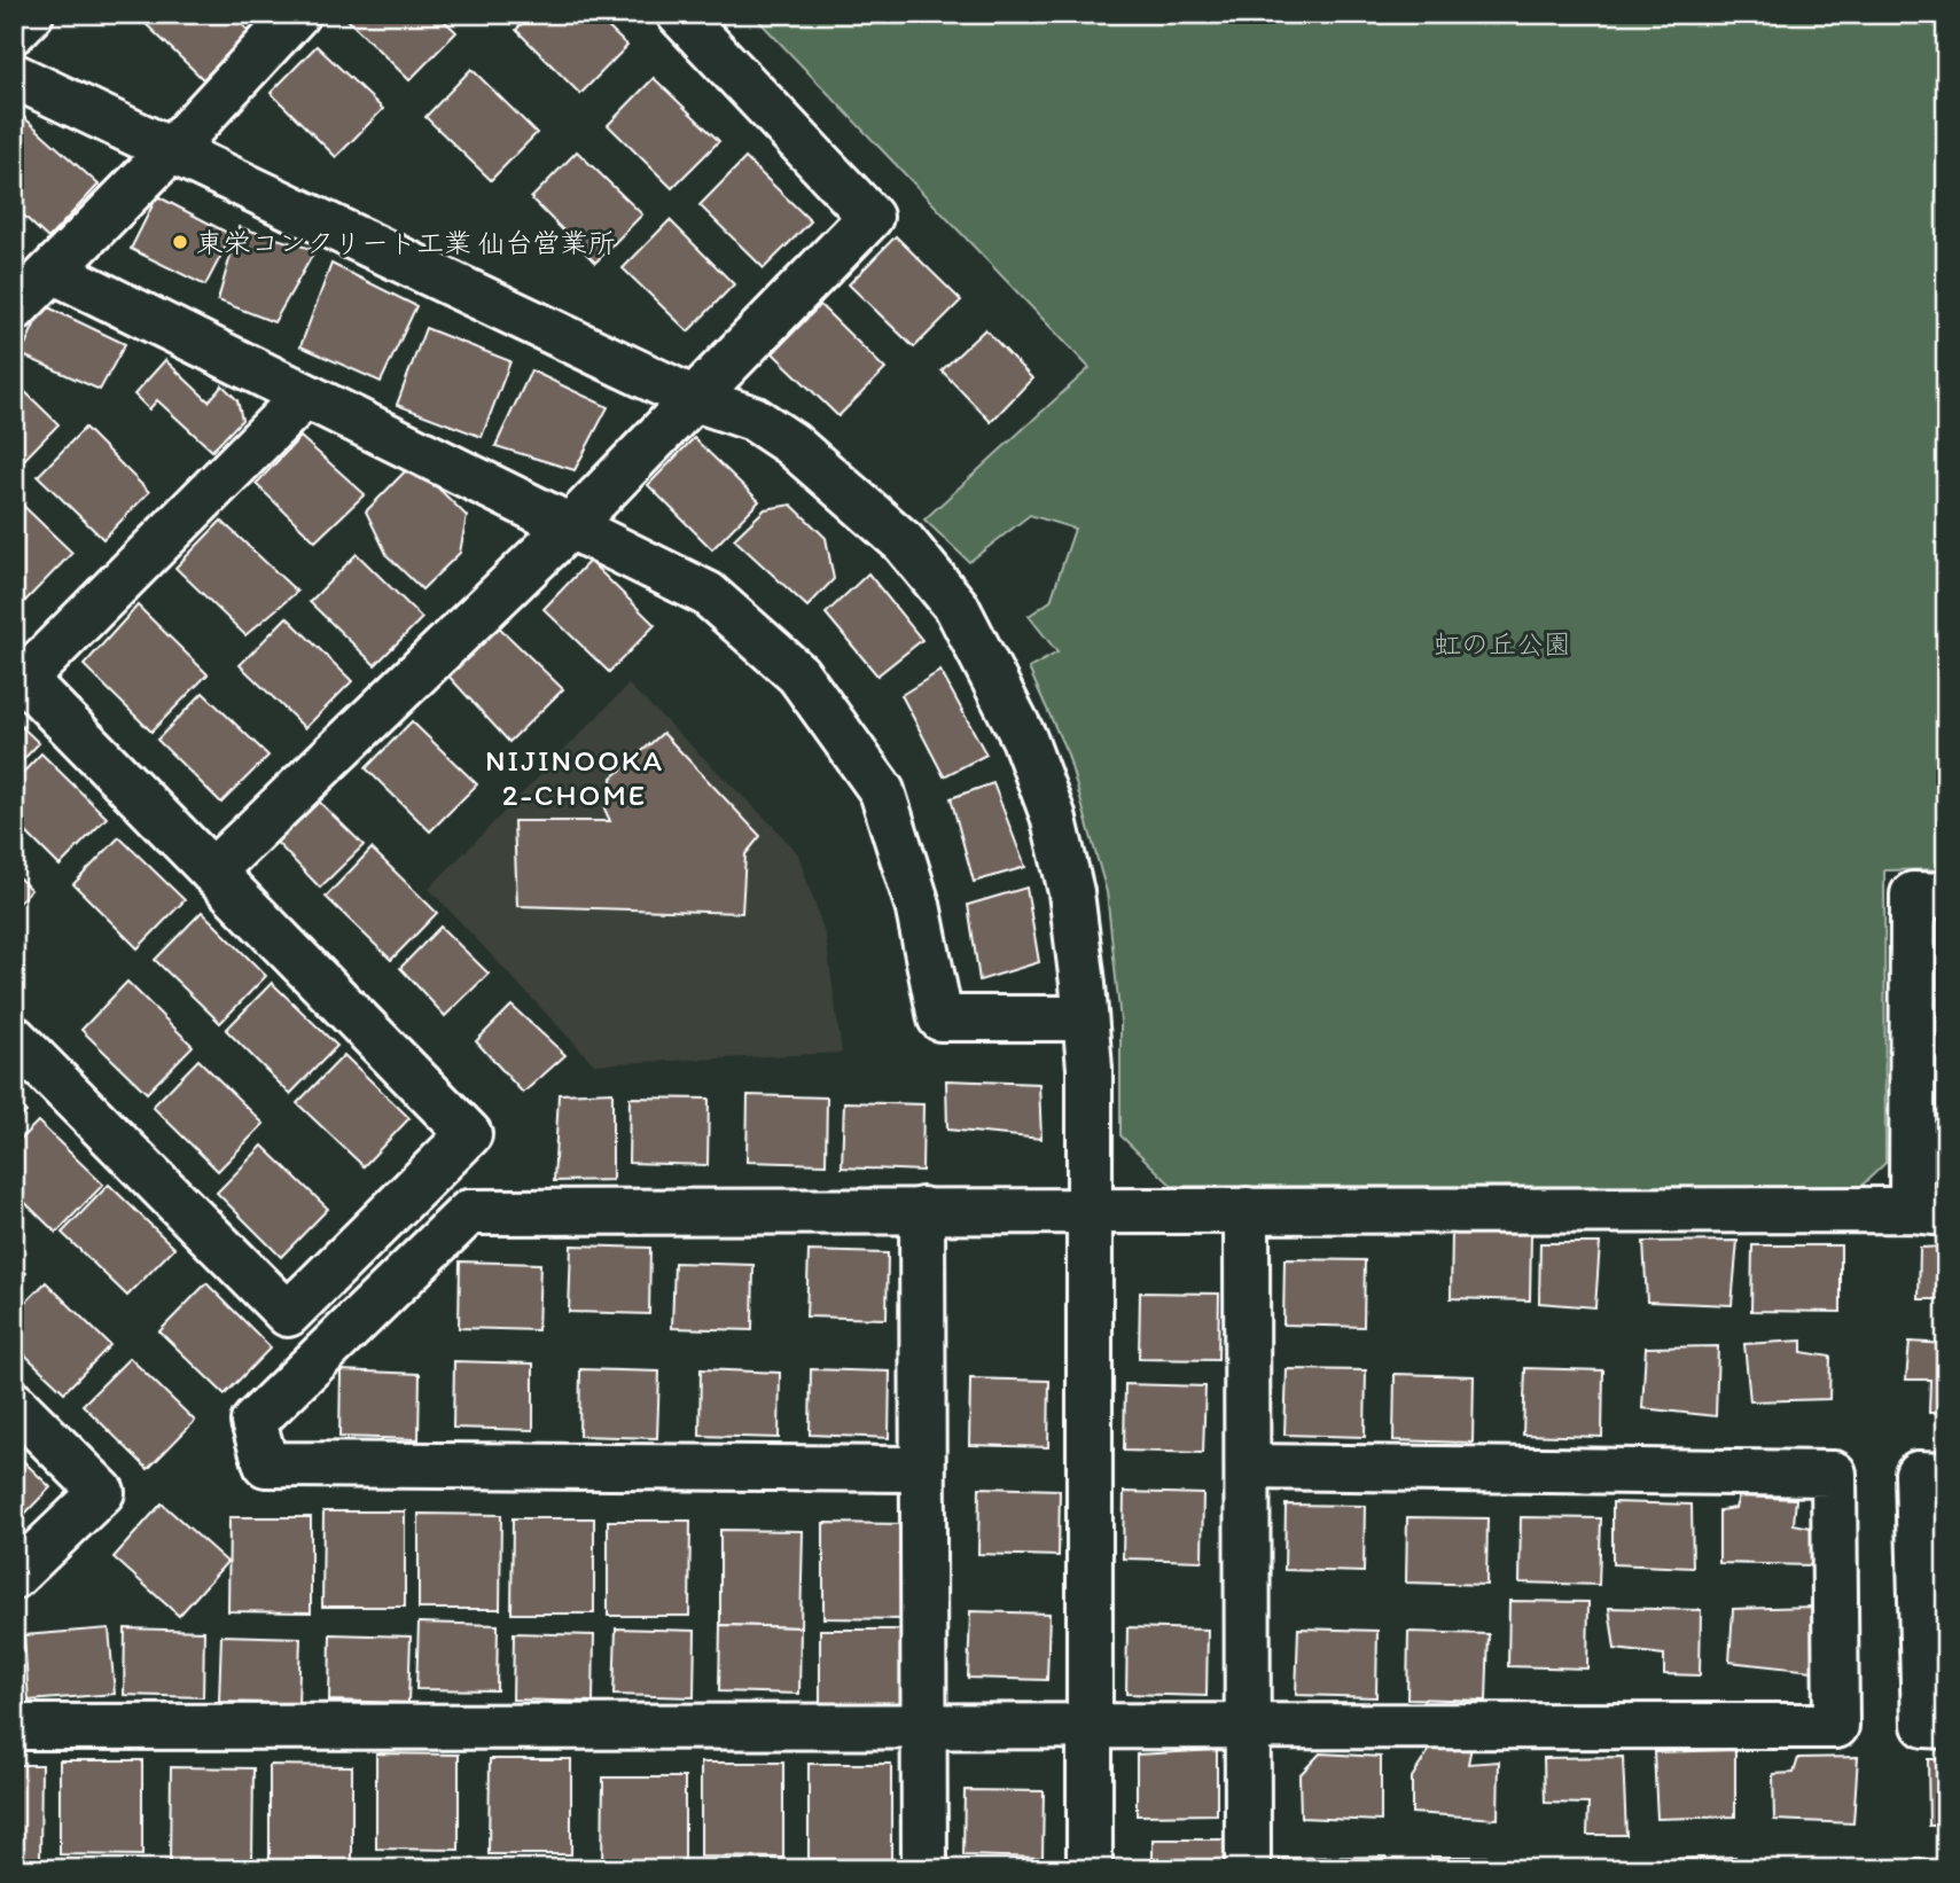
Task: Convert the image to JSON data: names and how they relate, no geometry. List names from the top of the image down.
{
  "districts": ["NIJINOOKA 2-CHOME"],
  "parks": ["虹の丘公園"],
  "places": ["東栄コンクリート工業 仙台営業所"]
}
